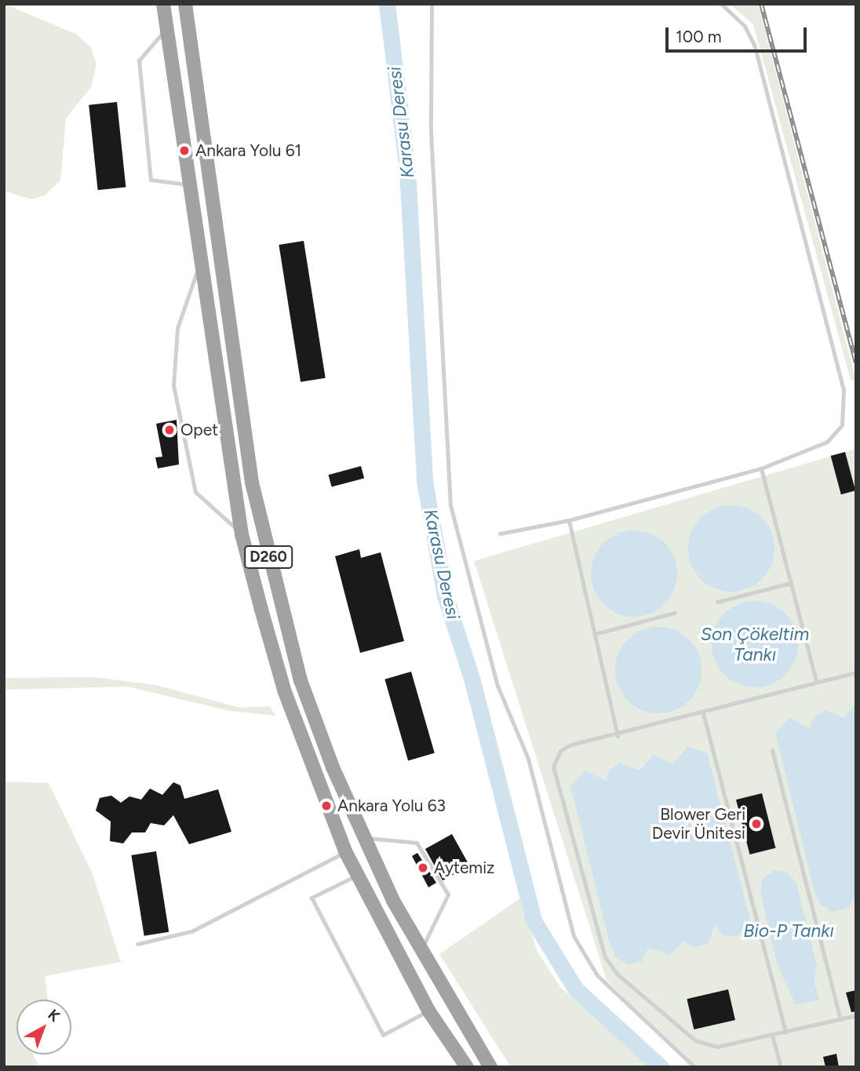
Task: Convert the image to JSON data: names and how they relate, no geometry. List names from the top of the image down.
{
  "streets": {
    "highway": ["D260"]
  },
  "water": ["Karasu Deresi", "Son Çökeltim Tankı", "Bio-P Tankı"],
  "places": [
    "Ankara Yolu 61",
    "Opet",
    "Ankara Yolu 63",
    "Blower Geri Devir Ünitesi",
    "Aytemiz"
  ],
  "scale_bar": "100 m",
  "north": "top right"
}
